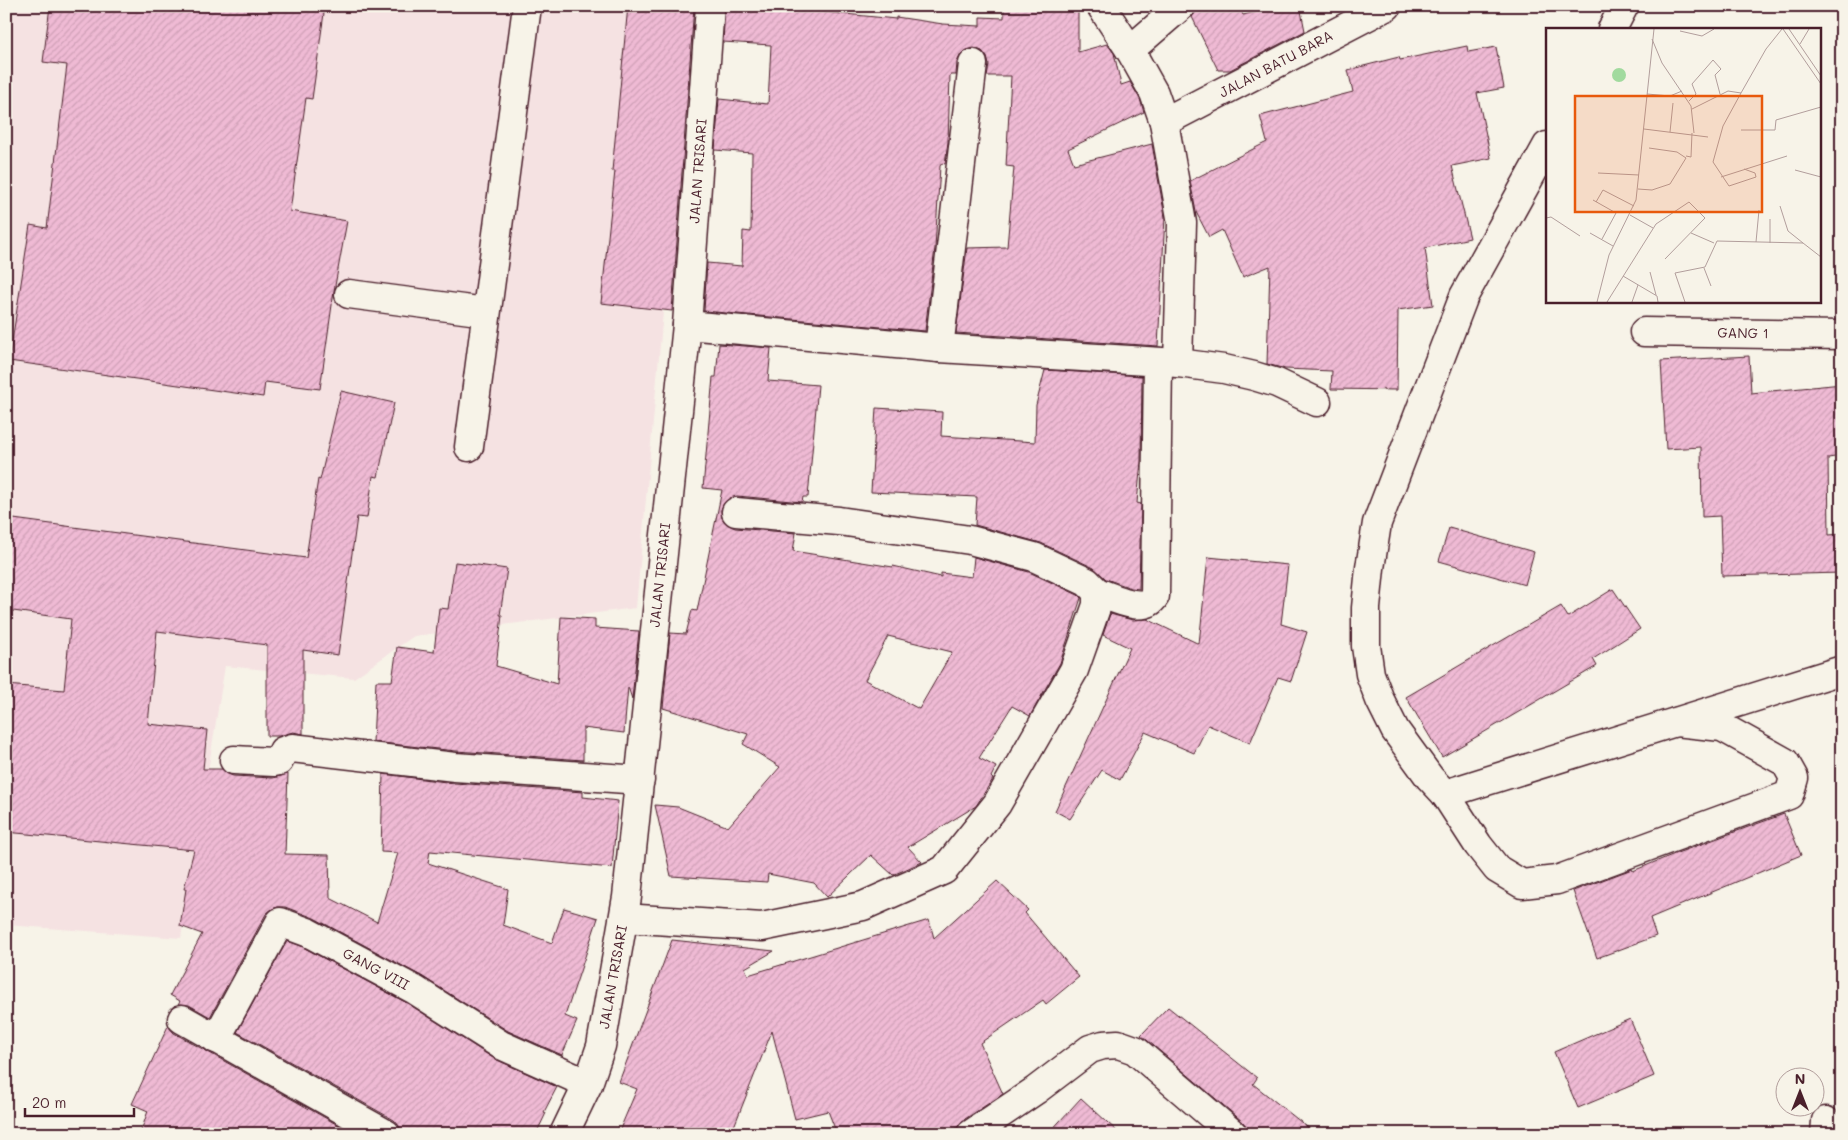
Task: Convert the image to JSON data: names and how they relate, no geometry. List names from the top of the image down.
{
  "streets": {
    "street": [
      "JALAN BATU BARA",
      "JALAN TRISARI",
      "GANG 1",
      "GANG VIII"
    ]
  },
  "crossings": [
    ["JALAN TRISARI", "GANG VIII"]
  ],
  "scale_bar": "20 m",
  "north": "top"
}
